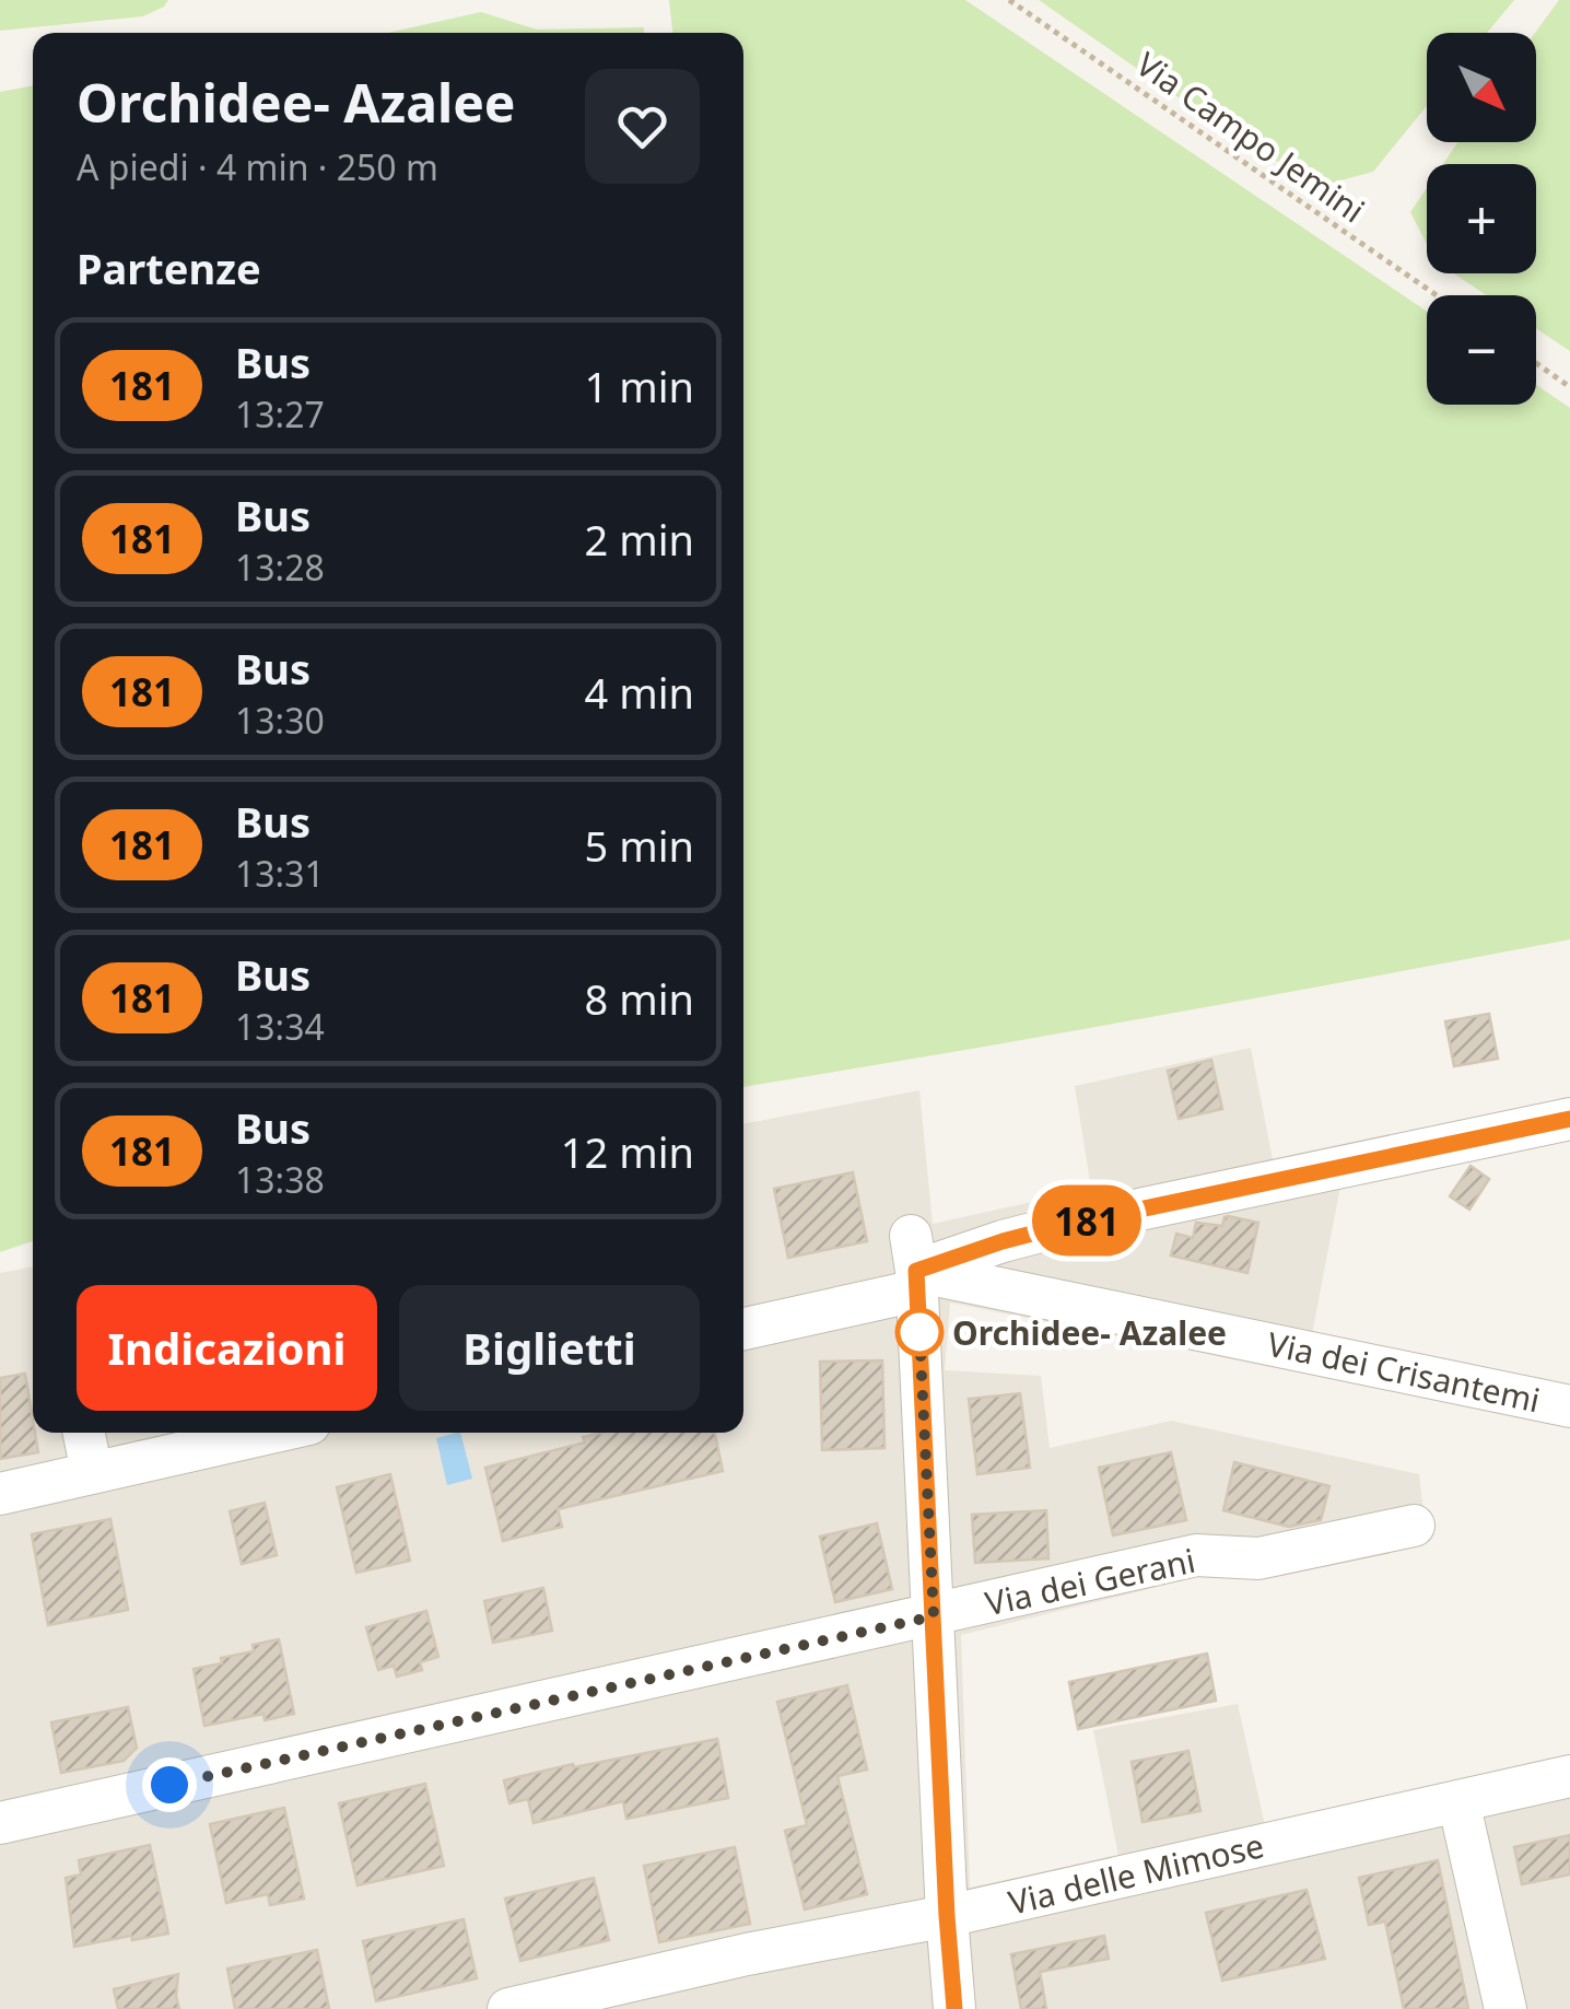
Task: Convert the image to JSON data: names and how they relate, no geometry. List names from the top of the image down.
{
  "streets": {
    "street": ["Via dei Crisantemi", "Via dei Gerani", "Via delle Mimose"],
    "path": ["Via Campo Jemini"]
  },
  "places": ["Orchidee- Azalee"],
  "lines": ["bus line 181"],
  "north": "bottom right",
  "page": {
    "on_map": "181",
    "map_buttons": ["+", "−"],
    "heading": [
      ["Orchidee- Azalee", "A piedi · 4 min · 250 m"],
      "Partenze"
    ],
    "list": [
      {
        "mark": "181",
        "name": "Bus",
        "note": "13:27",
        "value": "1 min"
      },
      {
        "mark": "181",
        "name": "Bus",
        "note": "13:28",
        "value": "2 min"
      },
      {
        "mark": "181",
        "name": "Bus",
        "note": "13:30",
        "value": "4 min"
      },
      {
        "mark": "181",
        "name": "Bus",
        "note": "13:31",
        "value": "5 min"
      },
      {
        "mark": "181",
        "name": "Bus",
        "note": "13:34",
        "value": "8 min"
      },
      {
        "mark": "181",
        "name": "Bus",
        "note": "13:38",
        "value": "12 min"
      }
    ],
    "buttons": ["Indicazioni", "Biglietti"]
  }
}
